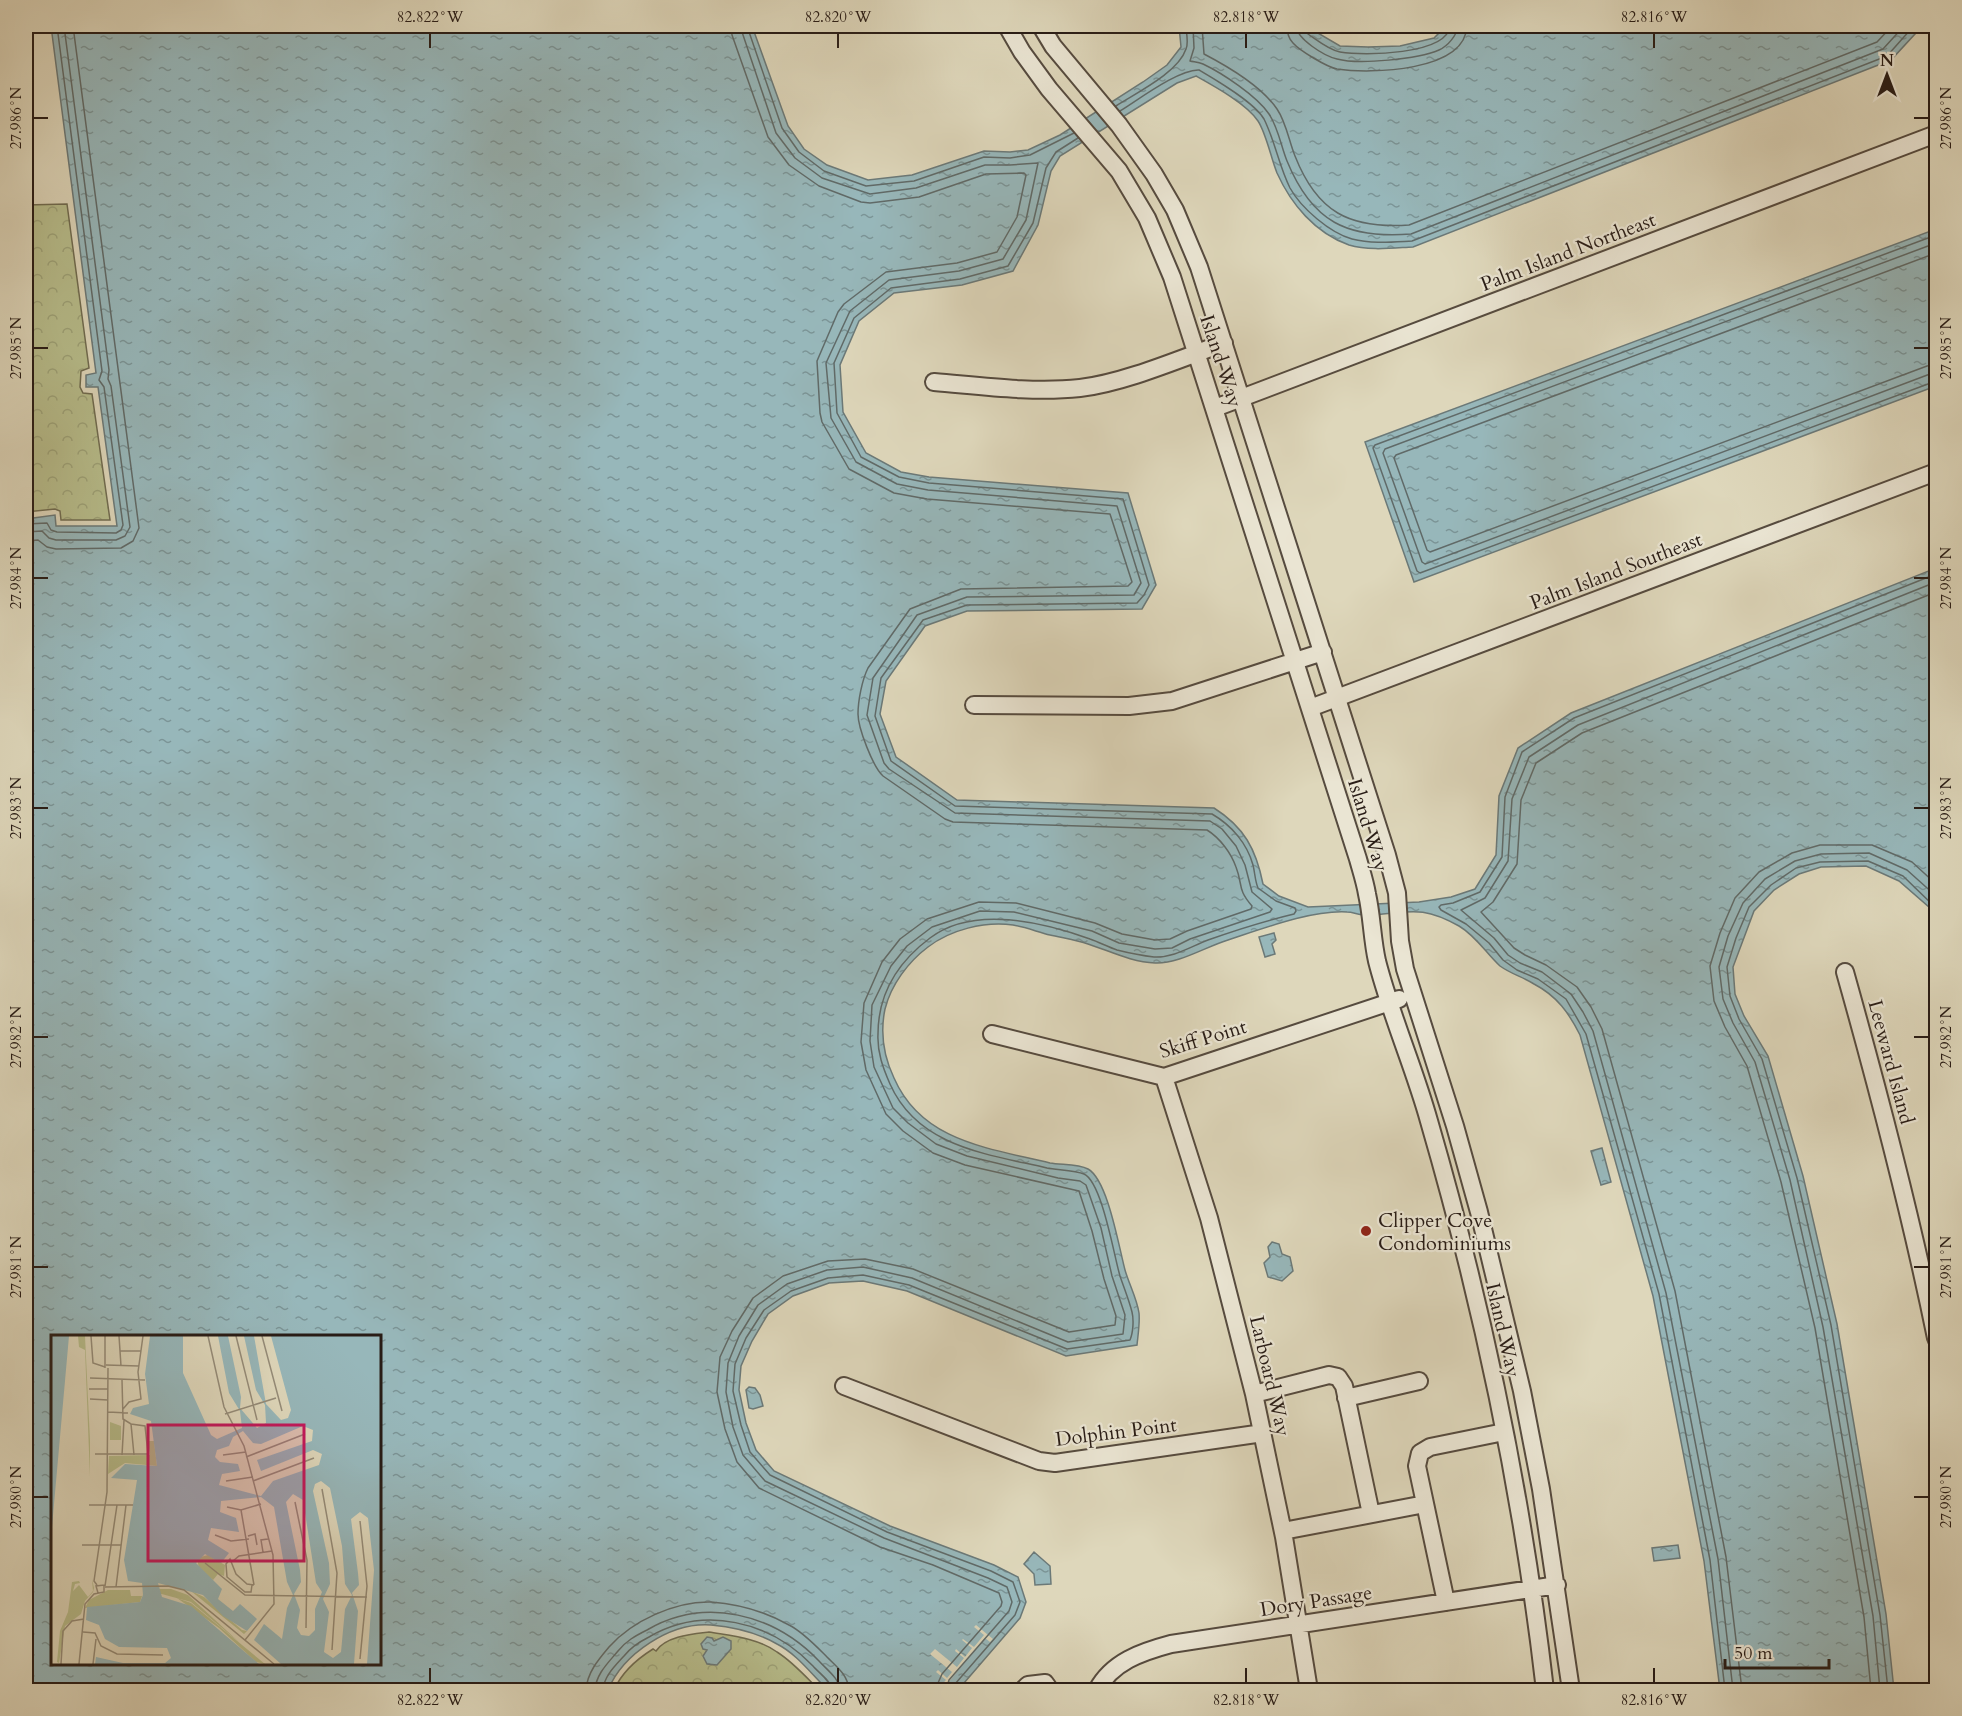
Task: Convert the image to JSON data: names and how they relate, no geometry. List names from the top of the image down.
{
  "streets": {
    "street": [
      "Palm Island Northeast",
      "Island Way",
      "Palm Island Southeast",
      "Skiff Point",
      "Leeward Island",
      "Larboard Way",
      "Dolphin Point",
      "Dory Passage"
    ]
  },
  "crossings": [
    ["Palm Island Northeast", "Island Way"],
    ["Island Way", "Palm Island Southeast"],
    ["Island Way", "Skiff Point"],
    ["Island Way", "Dory Passage"],
    ["Skiff Point", "Larboard Way"],
    ["Larboard Way", "Dolphin Point"],
    ["Larboard Way", "Dory Passage"]
  ],
  "places": ["Clipper Cove Condominiums"],
  "scale_bar": "50 m",
  "north": "top",
  "coordinates": [
    "82.822°W",
    "82.820°W",
    "82.818°W",
    "82.816°W",
    "27.986°N",
    "27.985°N",
    "27.984°N",
    "27.983°N",
    "27.982°N",
    "27.981°N",
    "27.980°N"
  ]
}
